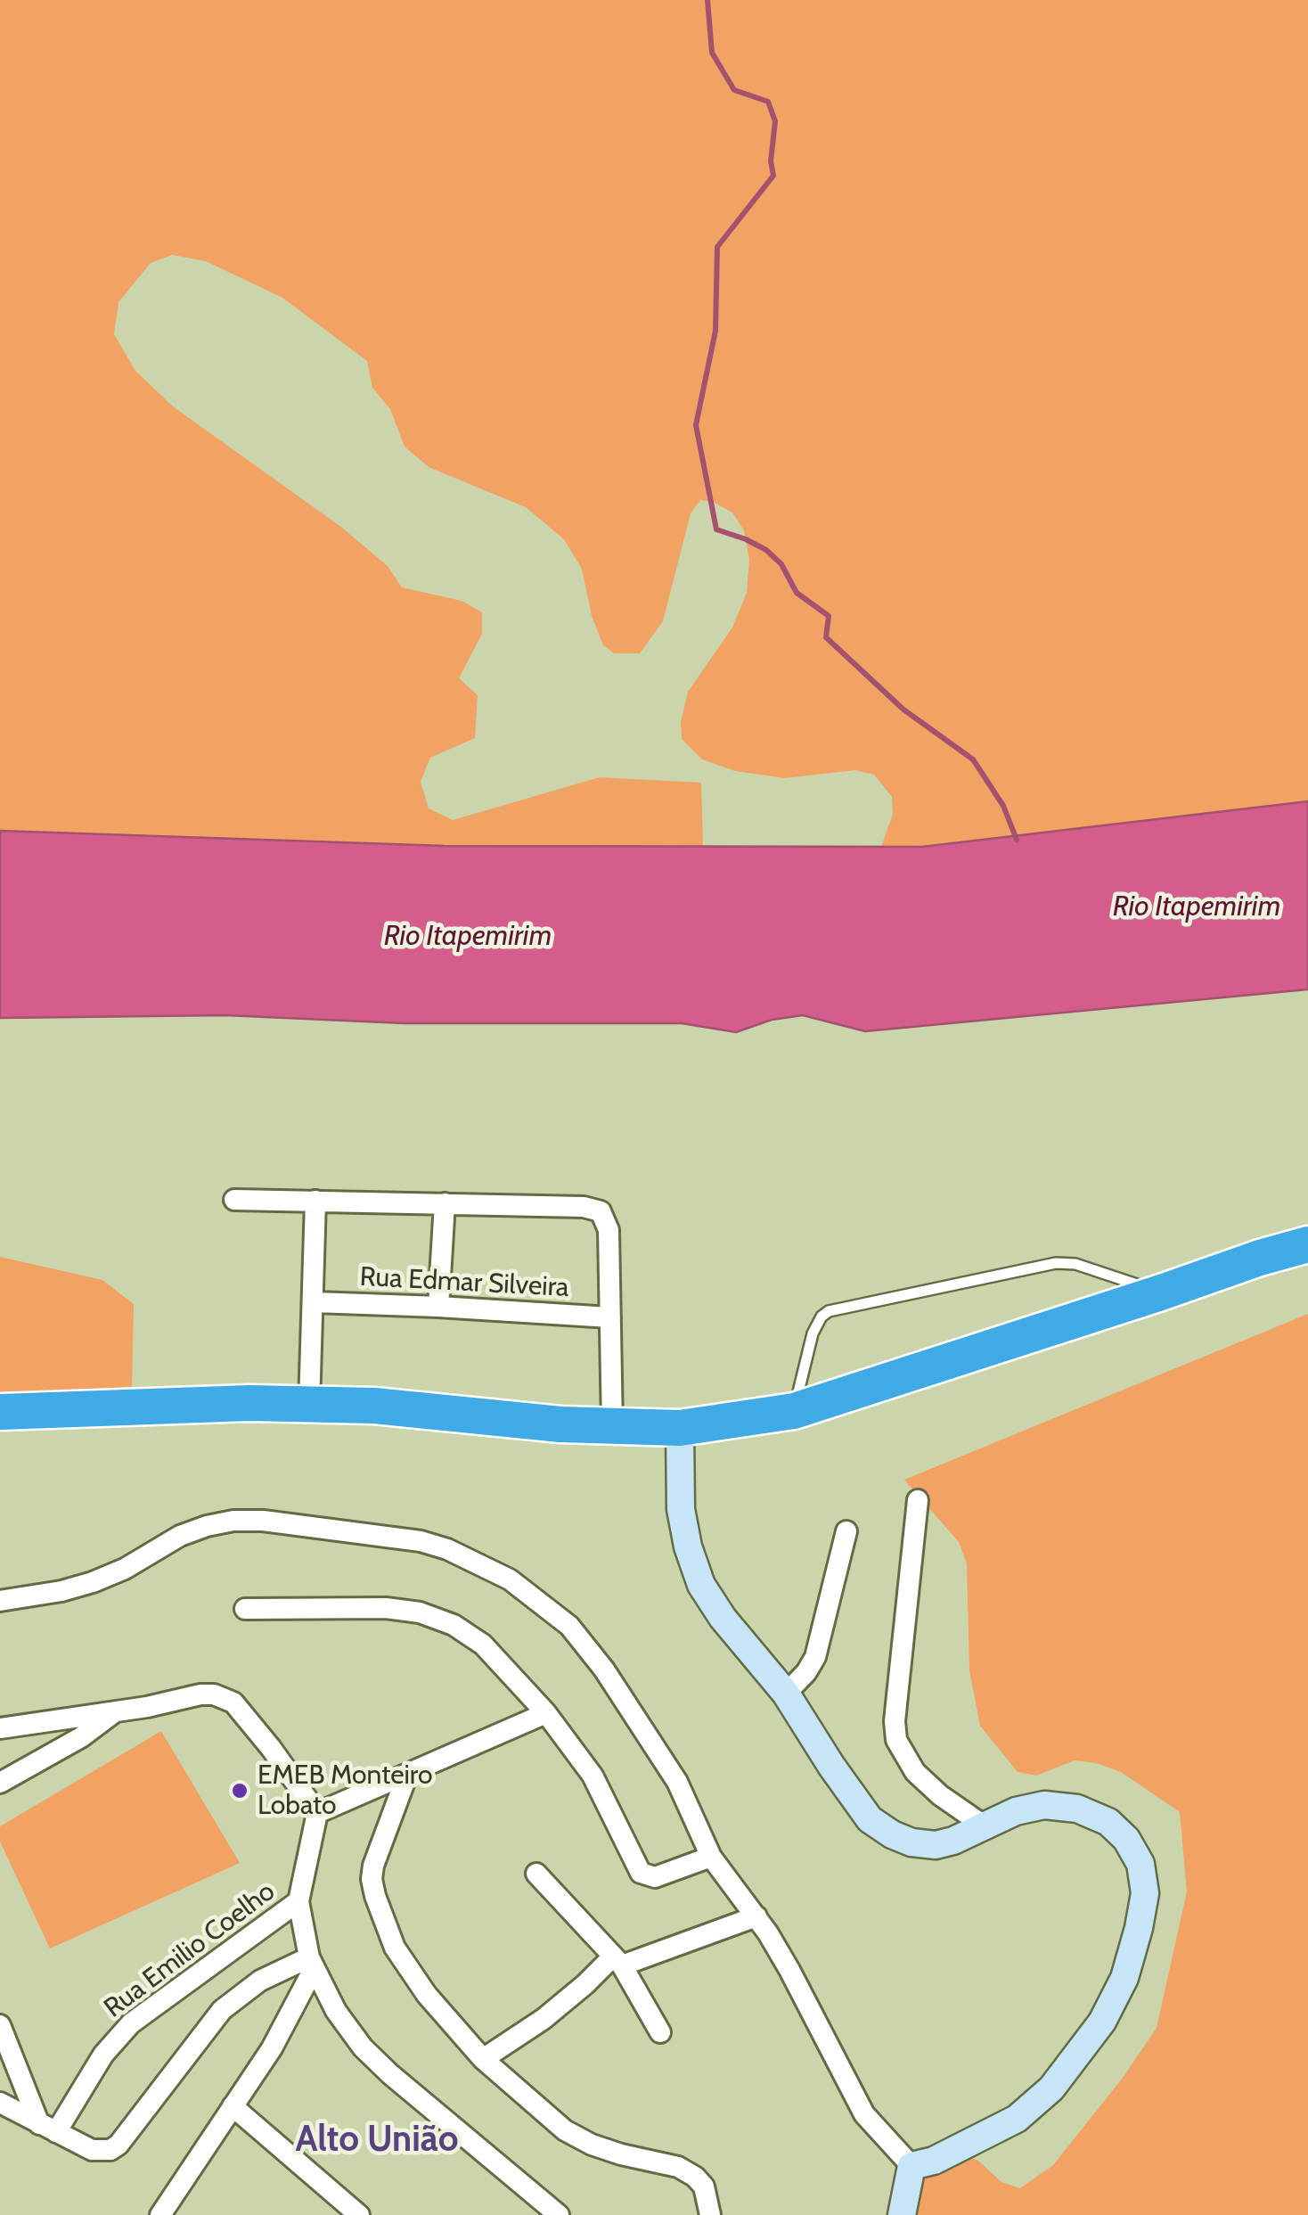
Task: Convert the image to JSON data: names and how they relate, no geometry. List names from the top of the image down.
{
  "streets": {
    "street": ["Rua Edmar Silveira", "Rua Emilio Coelho"]
  },
  "districts": ["Alto União"],
  "water": ["Rio Itapemirim"],
  "places": ["EMEB Monteiro Lobato"]
}
